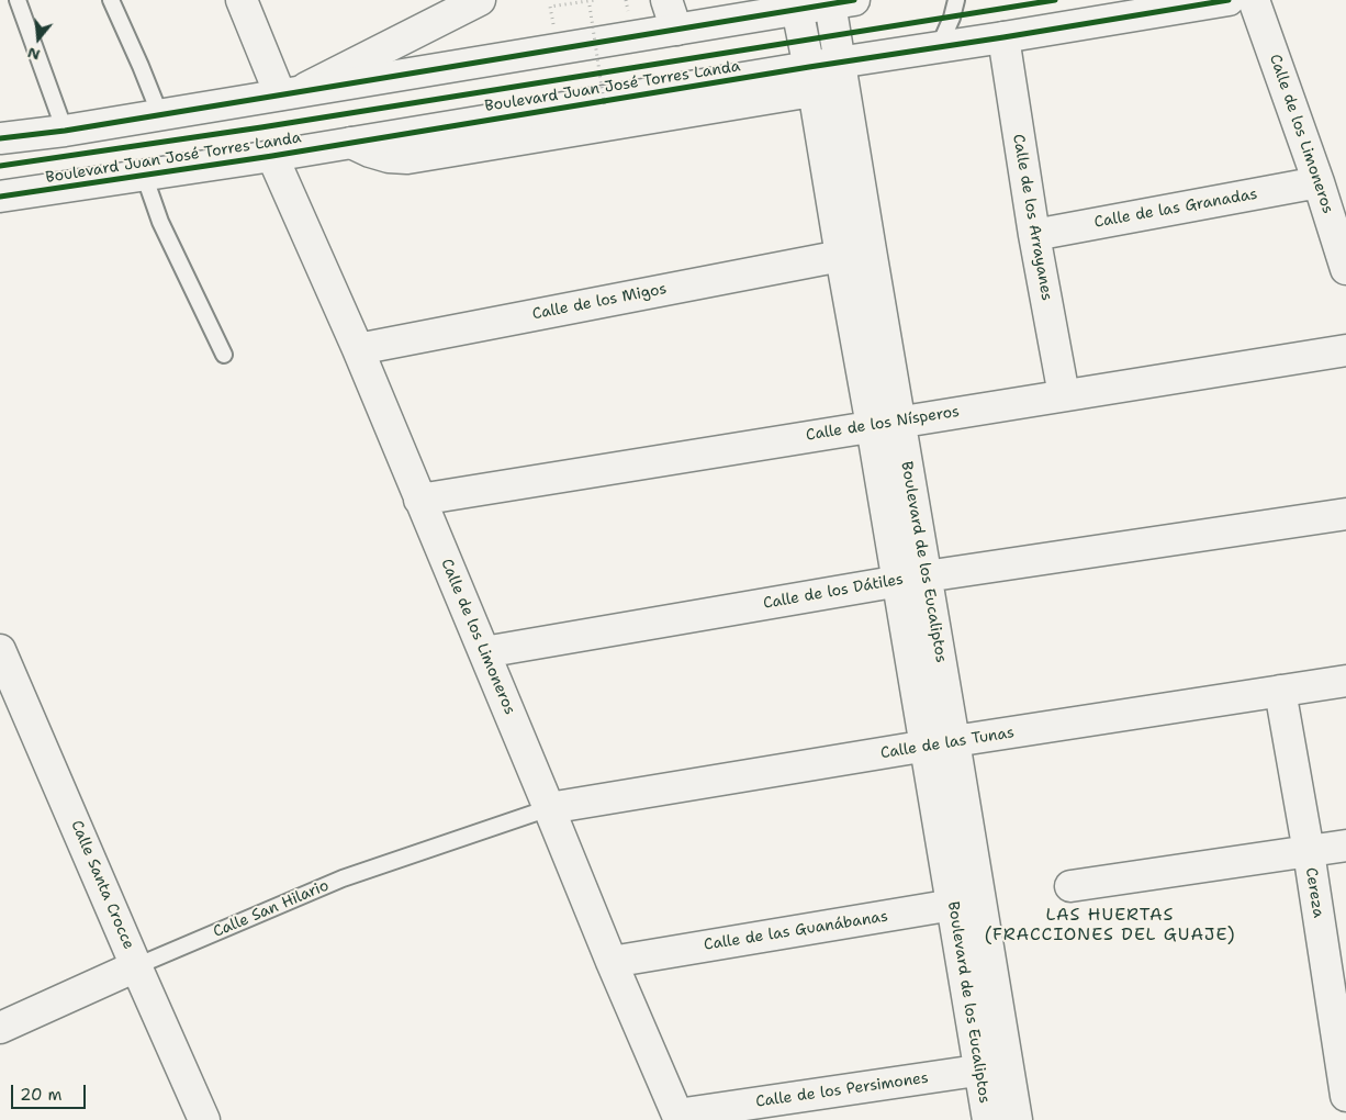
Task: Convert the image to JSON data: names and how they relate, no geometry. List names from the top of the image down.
{
  "streets": {
    "street": [
      "Boulevard Juan José Torres Landa",
      "Calle de los Limoneros",
      "Calle de las Granadas",
      "Calle de los Arrayanes",
      "Calle de los Migos",
      "Calle de los Nísperos",
      "Boulevard de los Eucaliptos",
      "Calle de los Dátiles",
      "Calle de las Tunas",
      "Calle Santa Crocce",
      "Cereza",
      "Calle San Hilario",
      "Calle de las Guanábanas",
      "Calle de los Persimones"
    ]
  },
  "crossings": [
    ["Boulevard Juan José Torres Landa", "Calle de los Limoneros"],
    ["Boulevard Juan José Torres Landa", "Calle de los Arrayanes"],
    ["Boulevard Juan José Torres Landa", "Boulevard de los Eucaliptos"],
    ["Calle de los Limoneros", "Calle de las Granadas"],
    ["Calle de los Limoneros", "Calle de los Migos"],
    ["Calle de los Limoneros", "Calle de los Nísperos"],
    ["Calle de los Limoneros", "Calle de los Dátiles"],
    ["Calle de los Limoneros", "Calle de las Tunas"],
    ["Calle de los Limoneros", "Calle San Hilario"],
    ["Calle de los Limoneros", "Calle de las Guanábanas"],
    ["Calle de los Limoneros", "Calle de los Persimones"],
    ["Calle de las Granadas", "Calle de los Arrayanes"],
    ["Calle de los Arrayanes", "Calle de los Nísperos"],
    ["Calle de los Migos", "Boulevard de los Eucaliptos"],
    ["Calle de los Nísperos", "Boulevard de los Eucaliptos"],
    ["Boulevard de los Eucaliptos", "Calle de los Dátiles"],
    ["Boulevard de los Eucaliptos", "Calle de las Tunas"],
    ["Boulevard de los Eucaliptos", "Calle de las Guanábanas"],
    ["Boulevard de los Eucaliptos", "Calle de los Persimones"],
    ["Calle de las Tunas", "Cereza"],
    ["Calle de las Tunas", "Calle San Hilario"],
    ["Calle Santa Crocce", "Calle San Hilario"]
  ],
  "districts": ["LAS HUERTAS (FRACCIONES DEL GUAJE)"],
  "scale_bar": "20 m",
  "north": "bottom"
}
